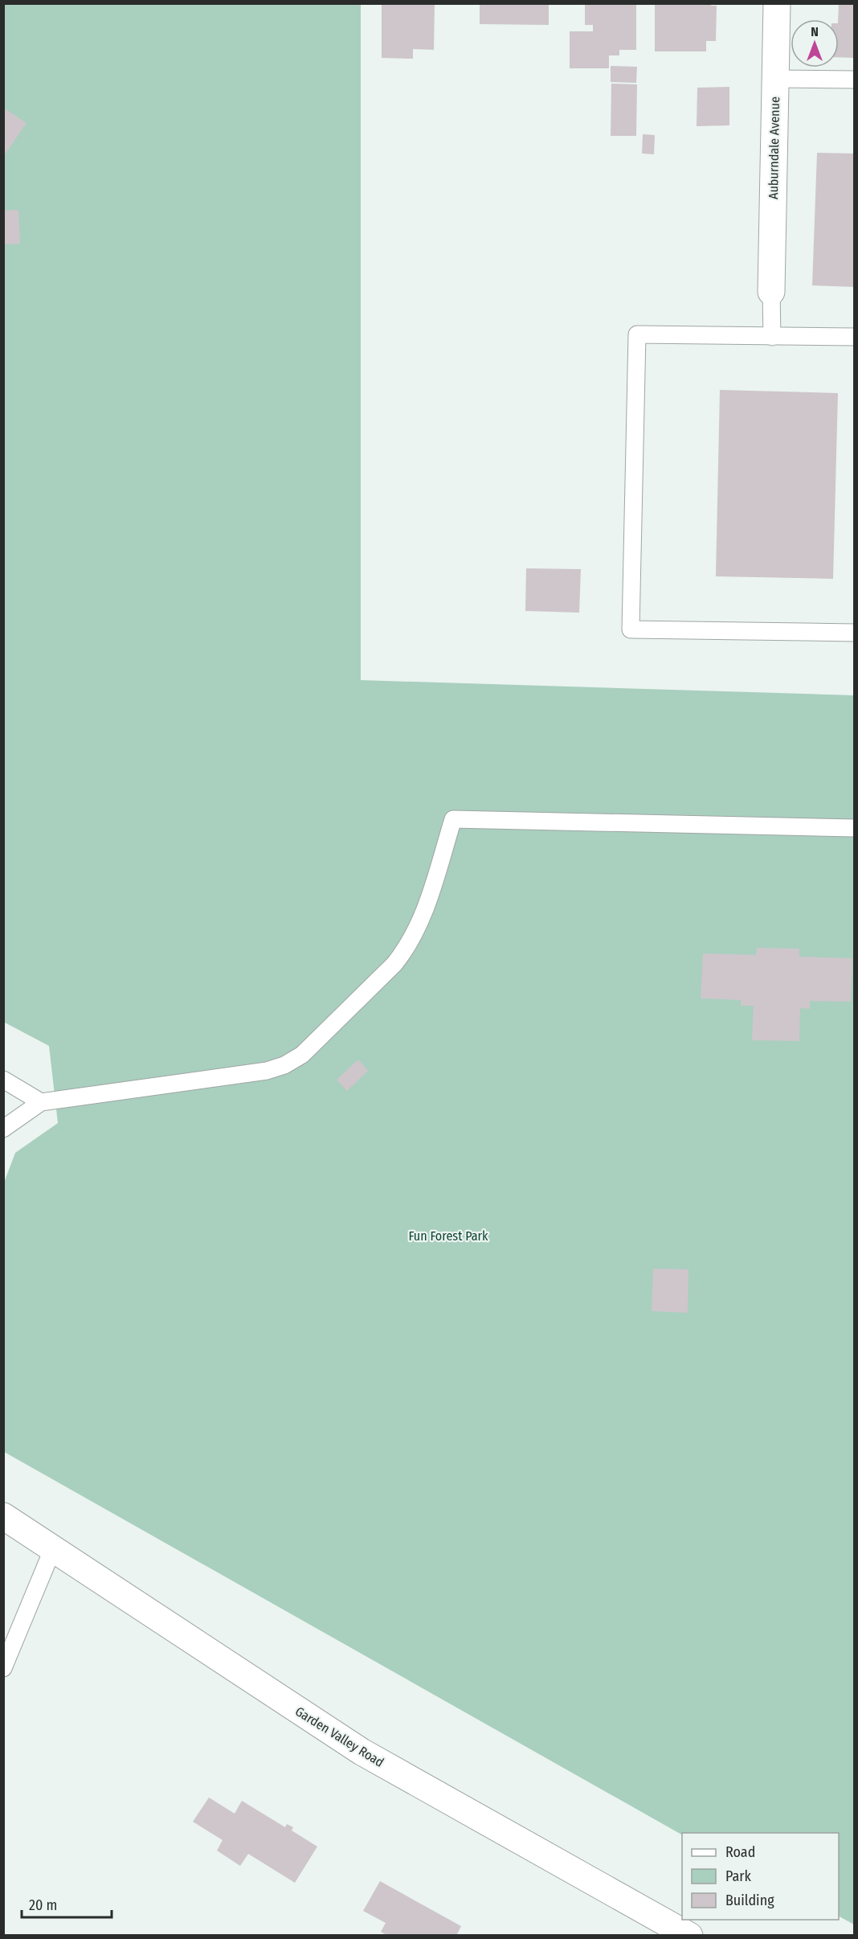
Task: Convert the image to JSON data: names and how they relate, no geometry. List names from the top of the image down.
{
  "streets": {
    "street": ["Auburndale Avenue", "Garden Valley Road"]
  },
  "parks": ["Fun Forest Park"],
  "legend": ["Road", "Park", "Building"],
  "scale_bar": "20 m",
  "north": "top"
}
